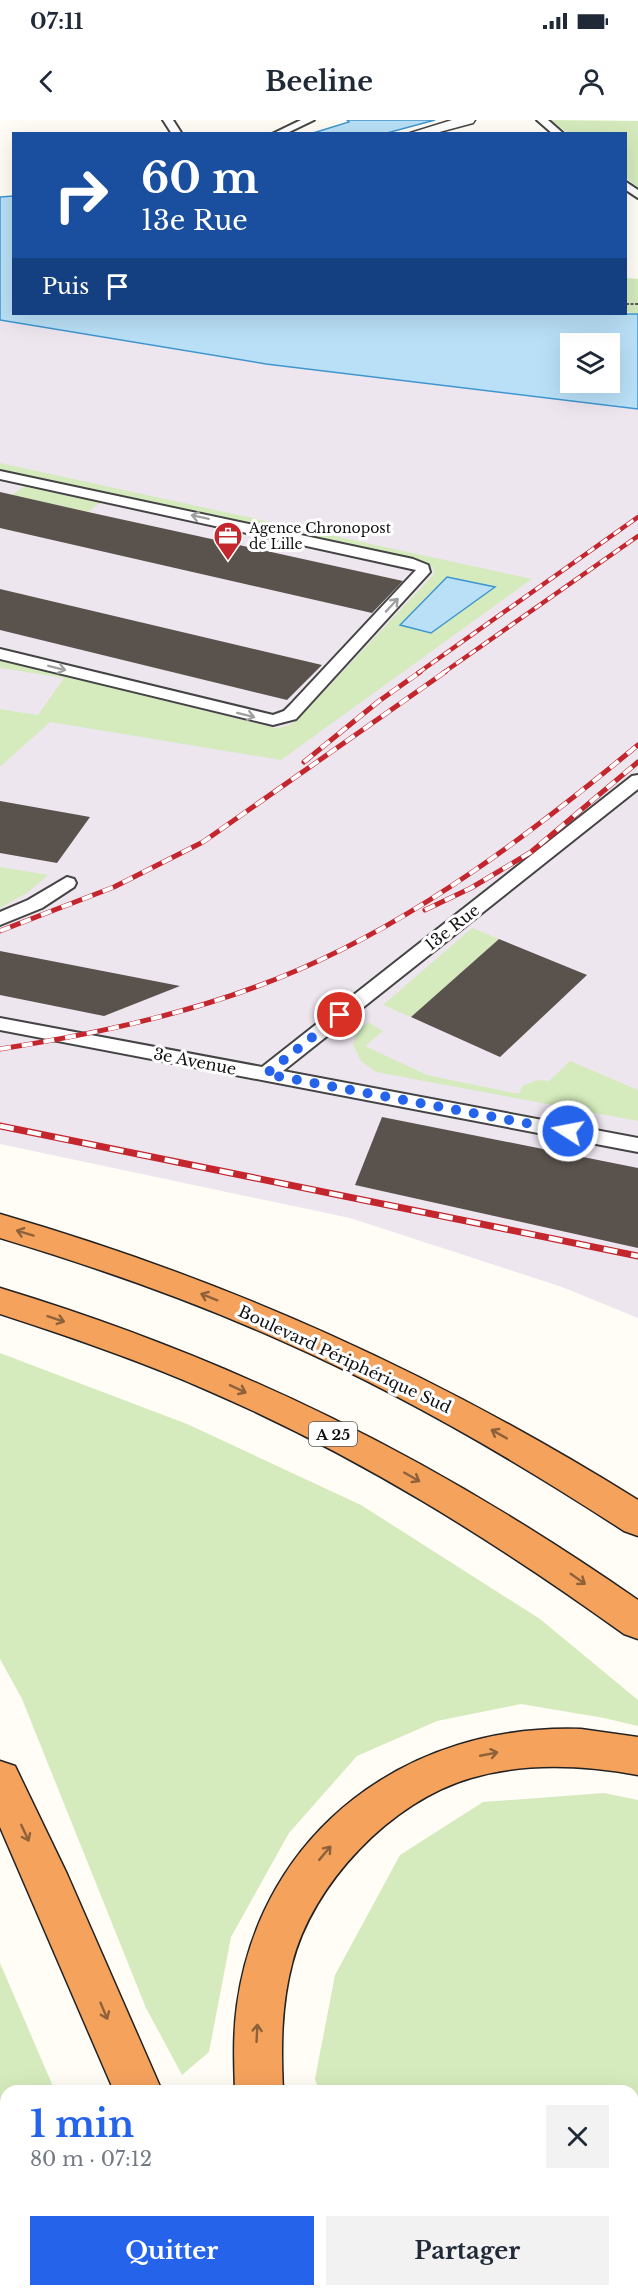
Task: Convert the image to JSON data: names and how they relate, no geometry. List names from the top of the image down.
{
  "streets": {
    "highway": ["Boulevard Périphérique Sud", "A 25"],
    "lane": ["13e Rue", "3e Avenue"]
  },
  "crossings": [
    ["13e Rue", "3e Avenue"]
  ],
  "places": {
    "office": ["Agence Chronopost de Lille"]
  },
  "page": {
    "status": "07:11",
    "header": "Beeline",
    "turn": ["60 m", "13e Rue"],
    "then": "Puis",
    "heading": ["1 min", "80 m · 07:12"],
    "buttons": ["Quitter", "Partager"]
  }
}
